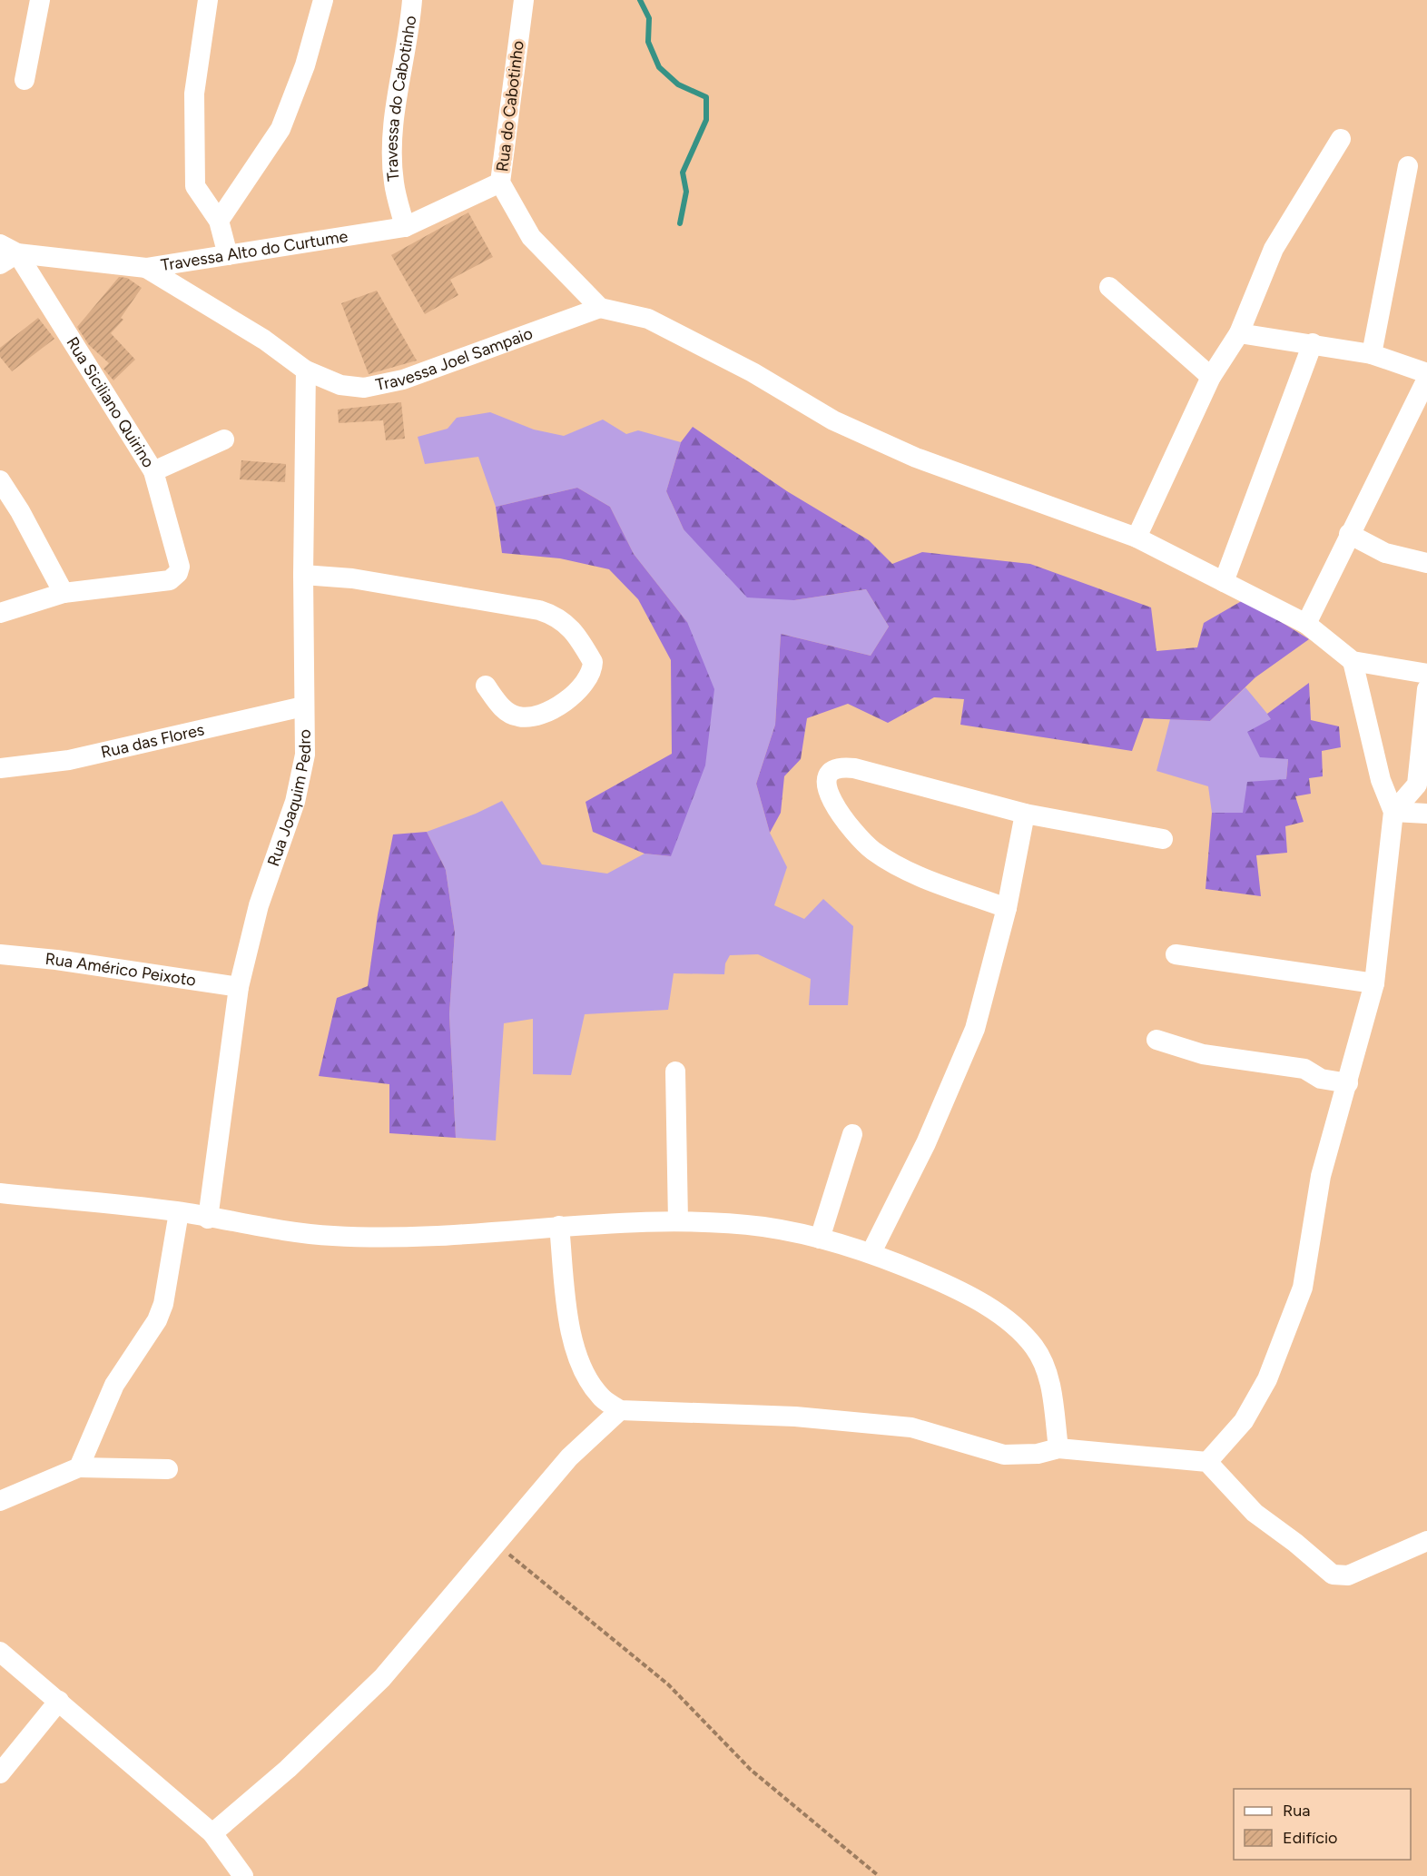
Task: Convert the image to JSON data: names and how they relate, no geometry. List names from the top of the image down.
{
  "streets": {
    "street": [
      "Travessa do Cabotinho",
      "Rua do Cabotinho",
      "Travessa Alto do Curtume",
      "Travessa Joel Sampaio",
      "Rua Siciliano Quirino",
      "Rua das Flores",
      "Rua Joaquim Pedro",
      "Rua Américo Peixoto"
    ]
  },
  "crossings": [
    ["Travessa do Cabotinho", "Travessa Alto do Curtume"],
    ["Rua do Cabotinho", "Travessa Alto do Curtume"],
    ["Rua do Cabotinho", "Travessa Joel Sampaio"],
    ["Travessa Alto do Curtume", "Travessa Joel Sampaio"],
    ["Travessa Alto do Curtume", "Rua Siciliano Quirino"],
    ["Travessa Joel Sampaio", "Rua Joaquim Pedro"],
    ["Rua das Flores", "Rua Joaquim Pedro"],
    ["Rua Joaquim Pedro", "Rua Américo Peixoto"]
  ],
  "legend": ["Rua", "Edifício"]
}
